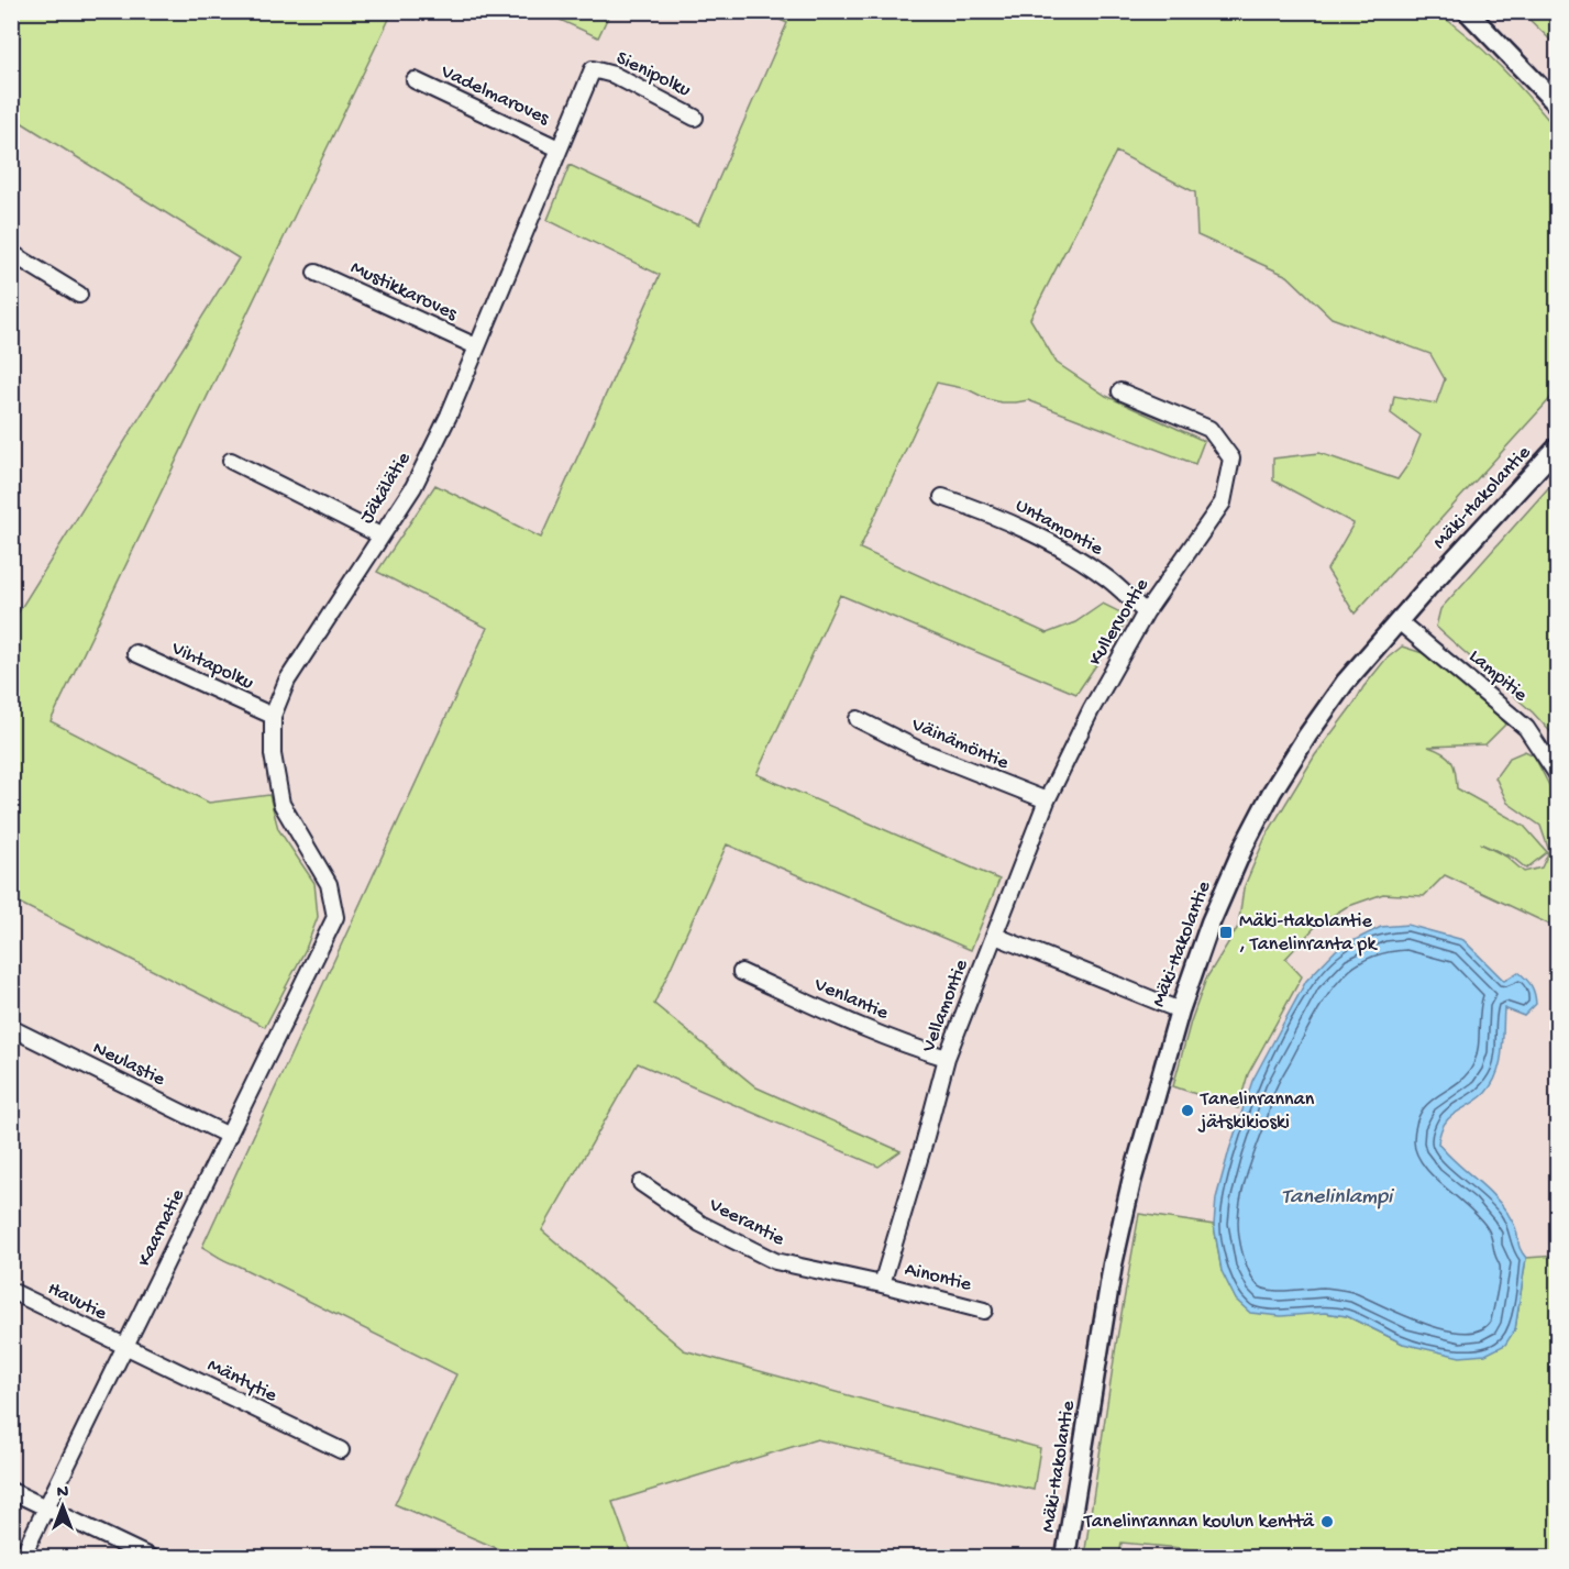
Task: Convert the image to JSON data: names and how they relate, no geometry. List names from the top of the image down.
{
  "streets": {
    "street": [
      "Sienipolku",
      "Vadelmaroves",
      "Mustikkaroves",
      "Jäkälätie",
      "Mäki-Hakolantie",
      "Untamontie",
      "Kullervontie",
      "Vihtapolku",
      "Lampitie",
      "Väinämöntie",
      "Venlantie",
      "Vellamontie",
      "Neulastie",
      "Veerantie",
      "Kaarnatie",
      "Ainontie",
      "Havutie",
      "Mäntytie"
    ]
  },
  "crossings": [
    ["Sienipolku", "Jäkälätie"],
    ["Vadelmaroves", "Jäkälätie"],
    ["Mustikkaroves", "Jäkälätie"],
    ["Jäkälätie", "Vihtapolku"],
    ["Jäkälätie", "Kaarnatie"],
    ["Mäki-Hakolantie", "Lampitie"],
    ["Untamontie", "Kullervontie"],
    ["Kullervontie", "Väinämöntie"],
    ["Kullervontie", "Vellamontie"],
    ["Venlantie", "Vellamontie"],
    ["Vellamontie", "Veerantie"],
    ["Vellamontie", "Ainontie"],
    ["Neulastie", "Kaarnatie"],
    ["Veerantie", "Ainontie"],
    ["Kaarnatie", "Havutie"],
    ["Kaarnatie", "Mäntytie"],
    ["Havutie", "Mäntytie"]
  ],
  "water": ["Tanelinlampi"],
  "places": {
    "transit": ["Mäki-Hakolantie , Tanelinranta pk"],
    "other": ["Tanelinrannan jätskikioski", "Tanelinrannan koulun kenttä"]
  },
  "north": "top"
}
